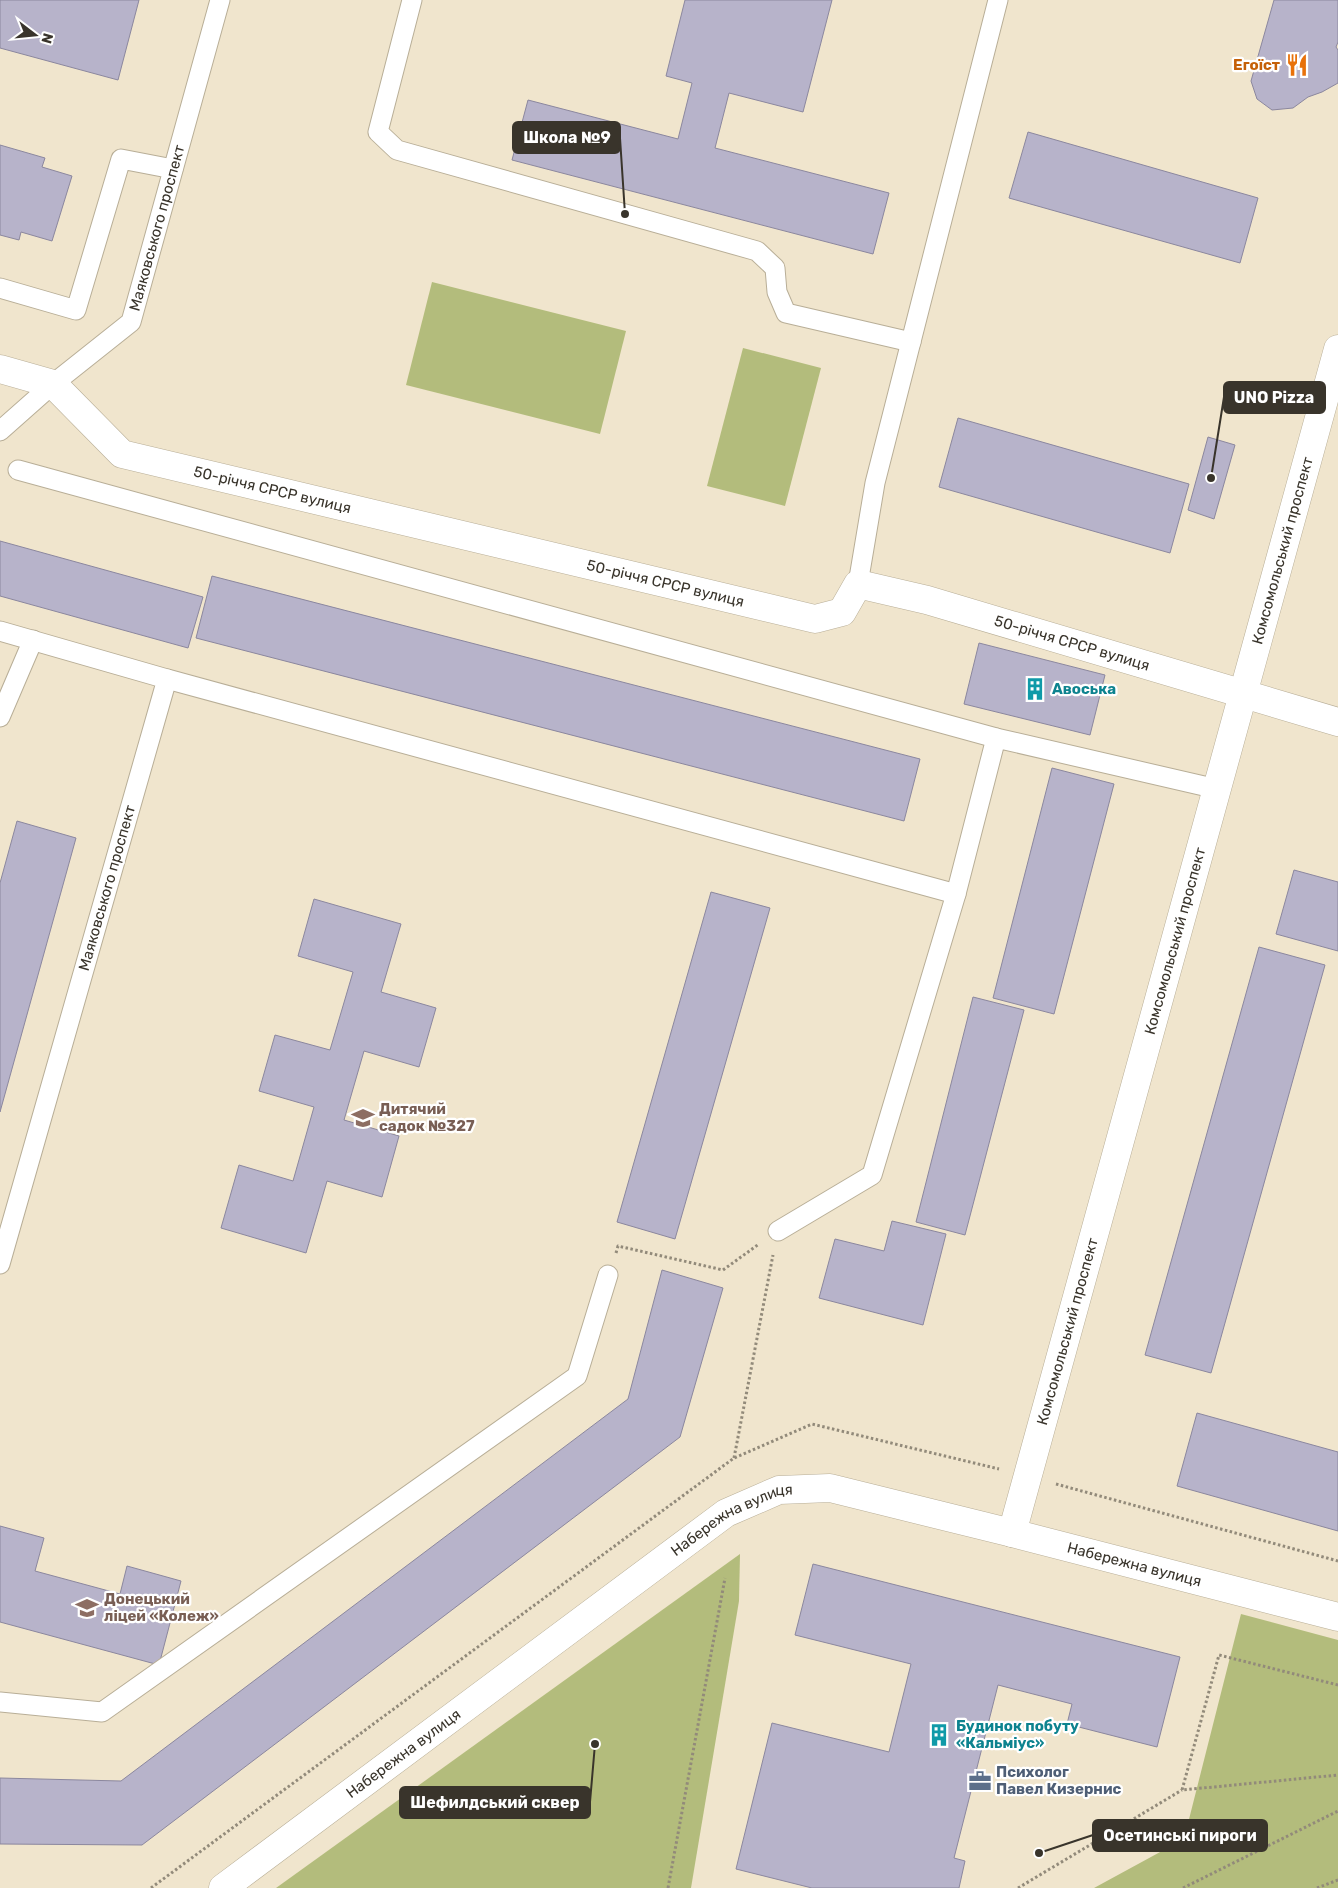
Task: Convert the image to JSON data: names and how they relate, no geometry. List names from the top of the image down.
{
  "streets": {
    "street": ["50-річчя СРСР вулиця", "Комсомольський проспект", "Набережна вулиця"],
    "lane": ["Маяковського проспект"]
  },
  "crossings": [
    ["Маяковського проспект", "50-річчя СРСР вулиця"],
    ["50-річчя СРСР вулиця", "Комсомольський проспект"],
    ["Комсомольський проспект", "Набережна вулиця"]
  ],
  "places": {
    "restaurant": ["Егоїст"],
    "other": [
      "Школа №9",
      "UNO Pizza",
      "Шефилдський сквер",
      "Осетинські пироги"
    ],
    "building": ["Авоська", "Будинок побуту «Кальміус»"],
    "school or university": ["Дитячий садок №327", "Донецький ліцей «Колеж»"],
    "office": ["Психолог Павел Кизернис"]
  },
  "north": "right"
}
